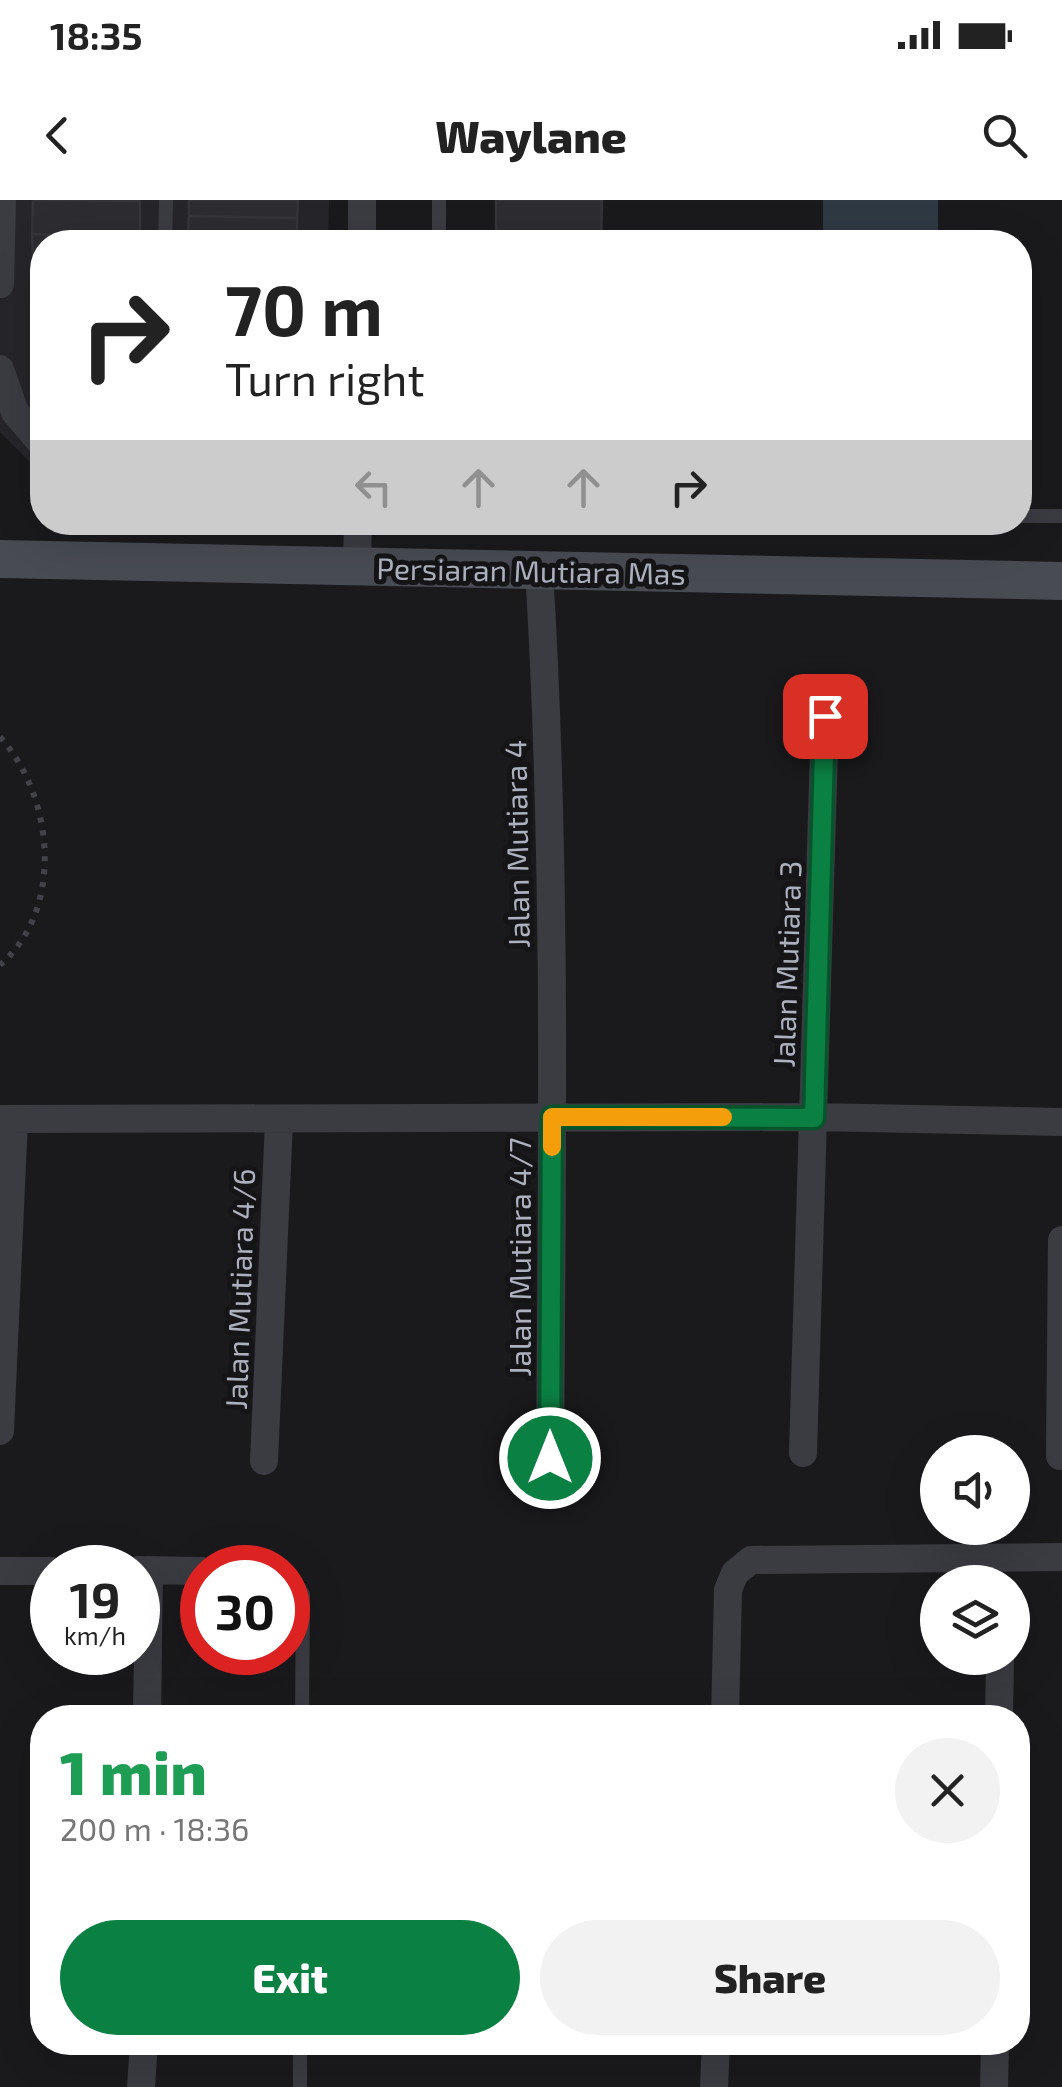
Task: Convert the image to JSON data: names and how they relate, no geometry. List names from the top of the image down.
{
  "streets": {
    "street": [
      "Persiaran Mutiara Mas",
      "Jalan Mutiara 4",
      "Jalan Mutiara 3",
      "Jalan Mutiara 4/7",
      "Jalan Mutiara 4/6"
    ]
  },
  "crossings": [
    ["Persiaran Mutiara Mas", "Jalan Mutiara 4"],
    ["Jalan Mutiara 4", "Jalan Mutiara 4/7"]
  ],
  "page": {
    "status": "18:35",
    "header": "Waylane",
    "turn": ["70 m", "Turn right"],
    "speed": "19 km/h",
    "limit": "30",
    "heading": ["1 min", "200 m · 18:36"],
    "buttons": ["Exit", "Share"]
  }
}
